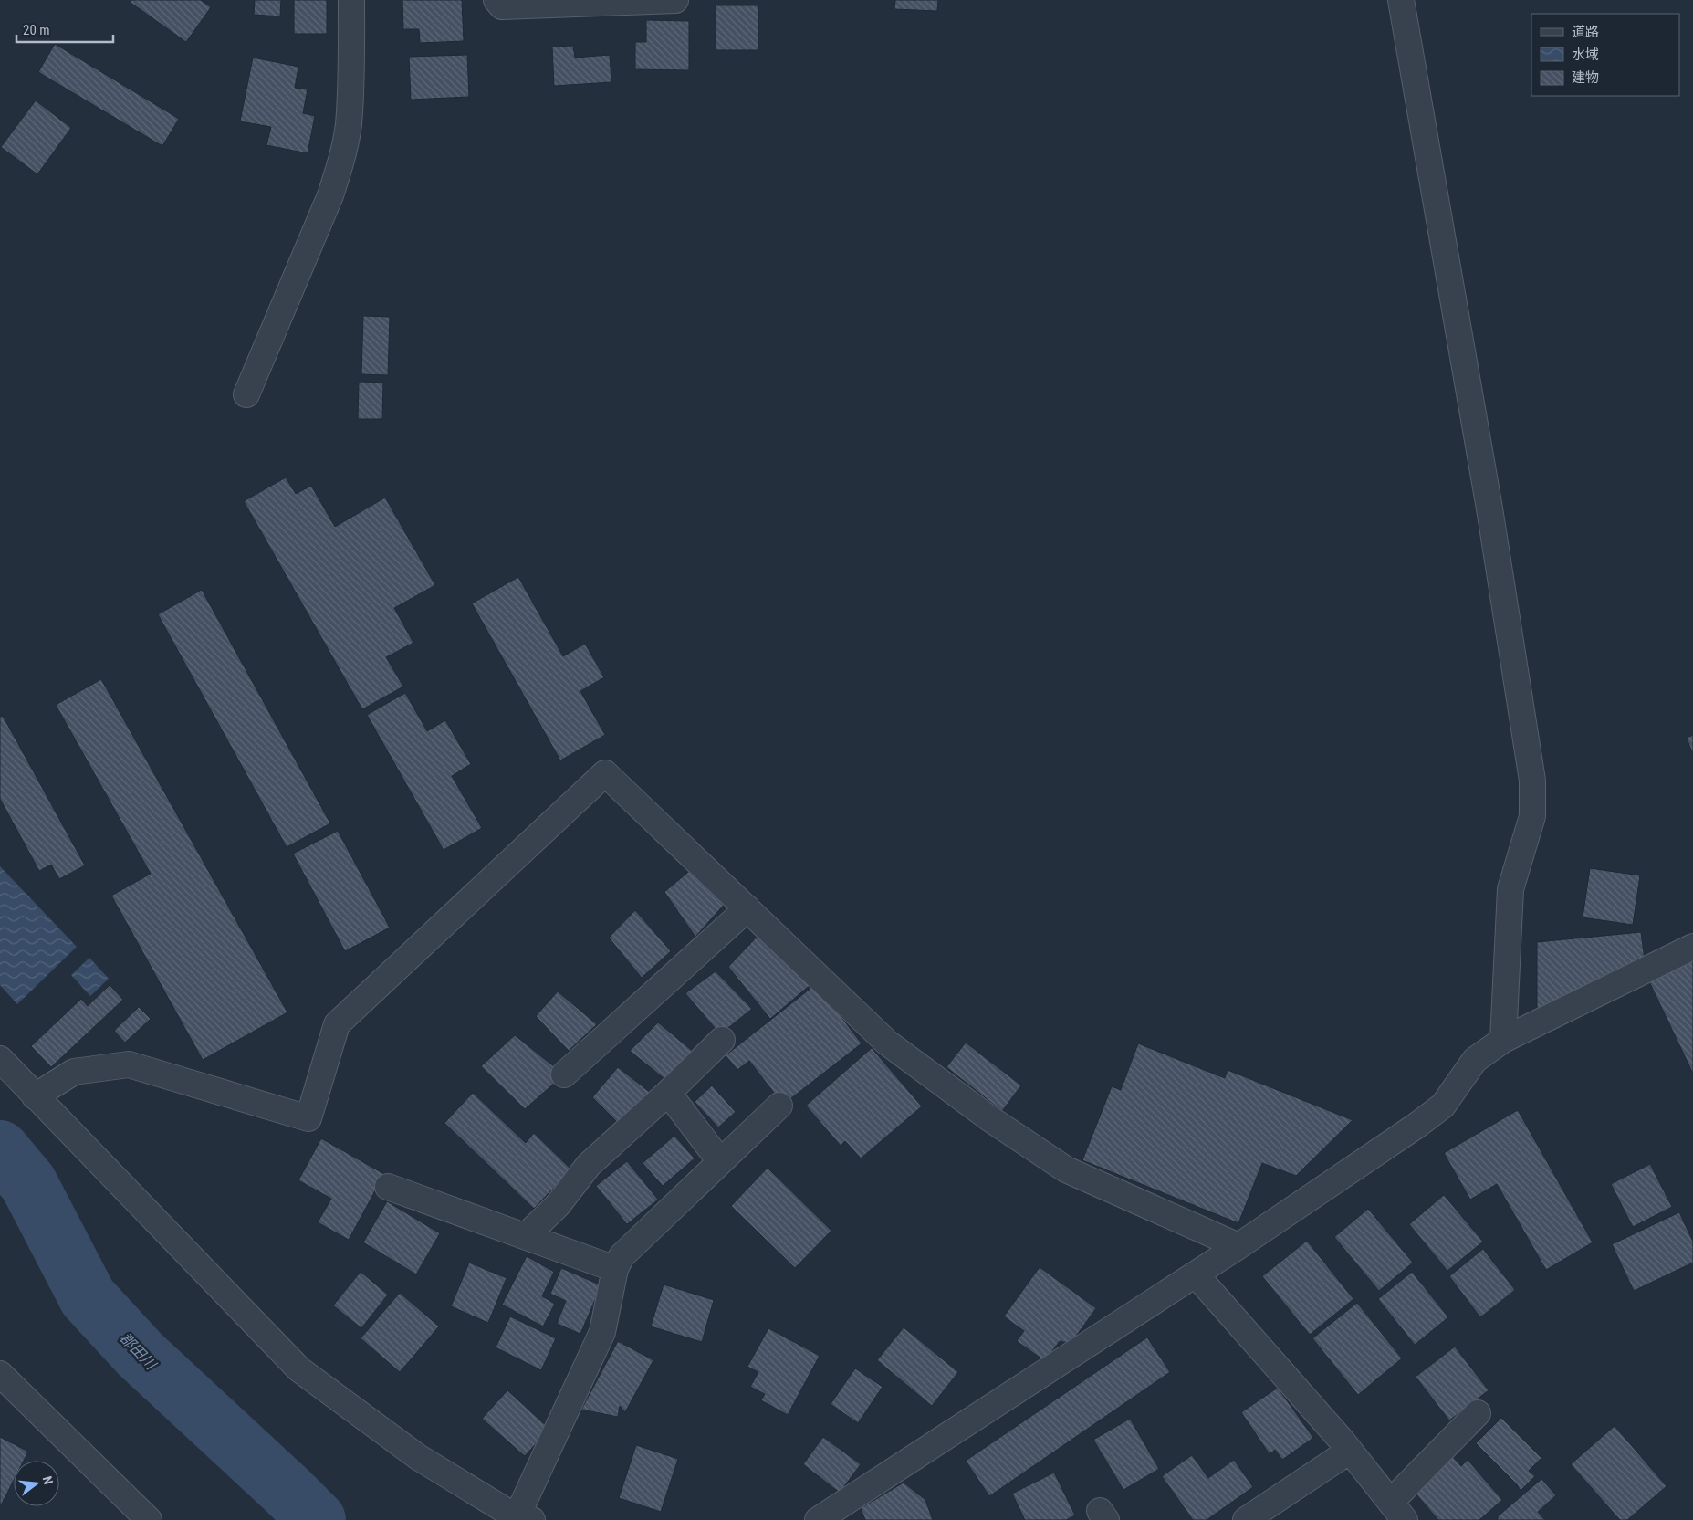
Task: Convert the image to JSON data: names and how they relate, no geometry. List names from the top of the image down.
{
  "water": ["郡田川"],
  "legend": ["道路", "水域", "建物"],
  "scale_bar": "20 m",
  "north": "right"
}
